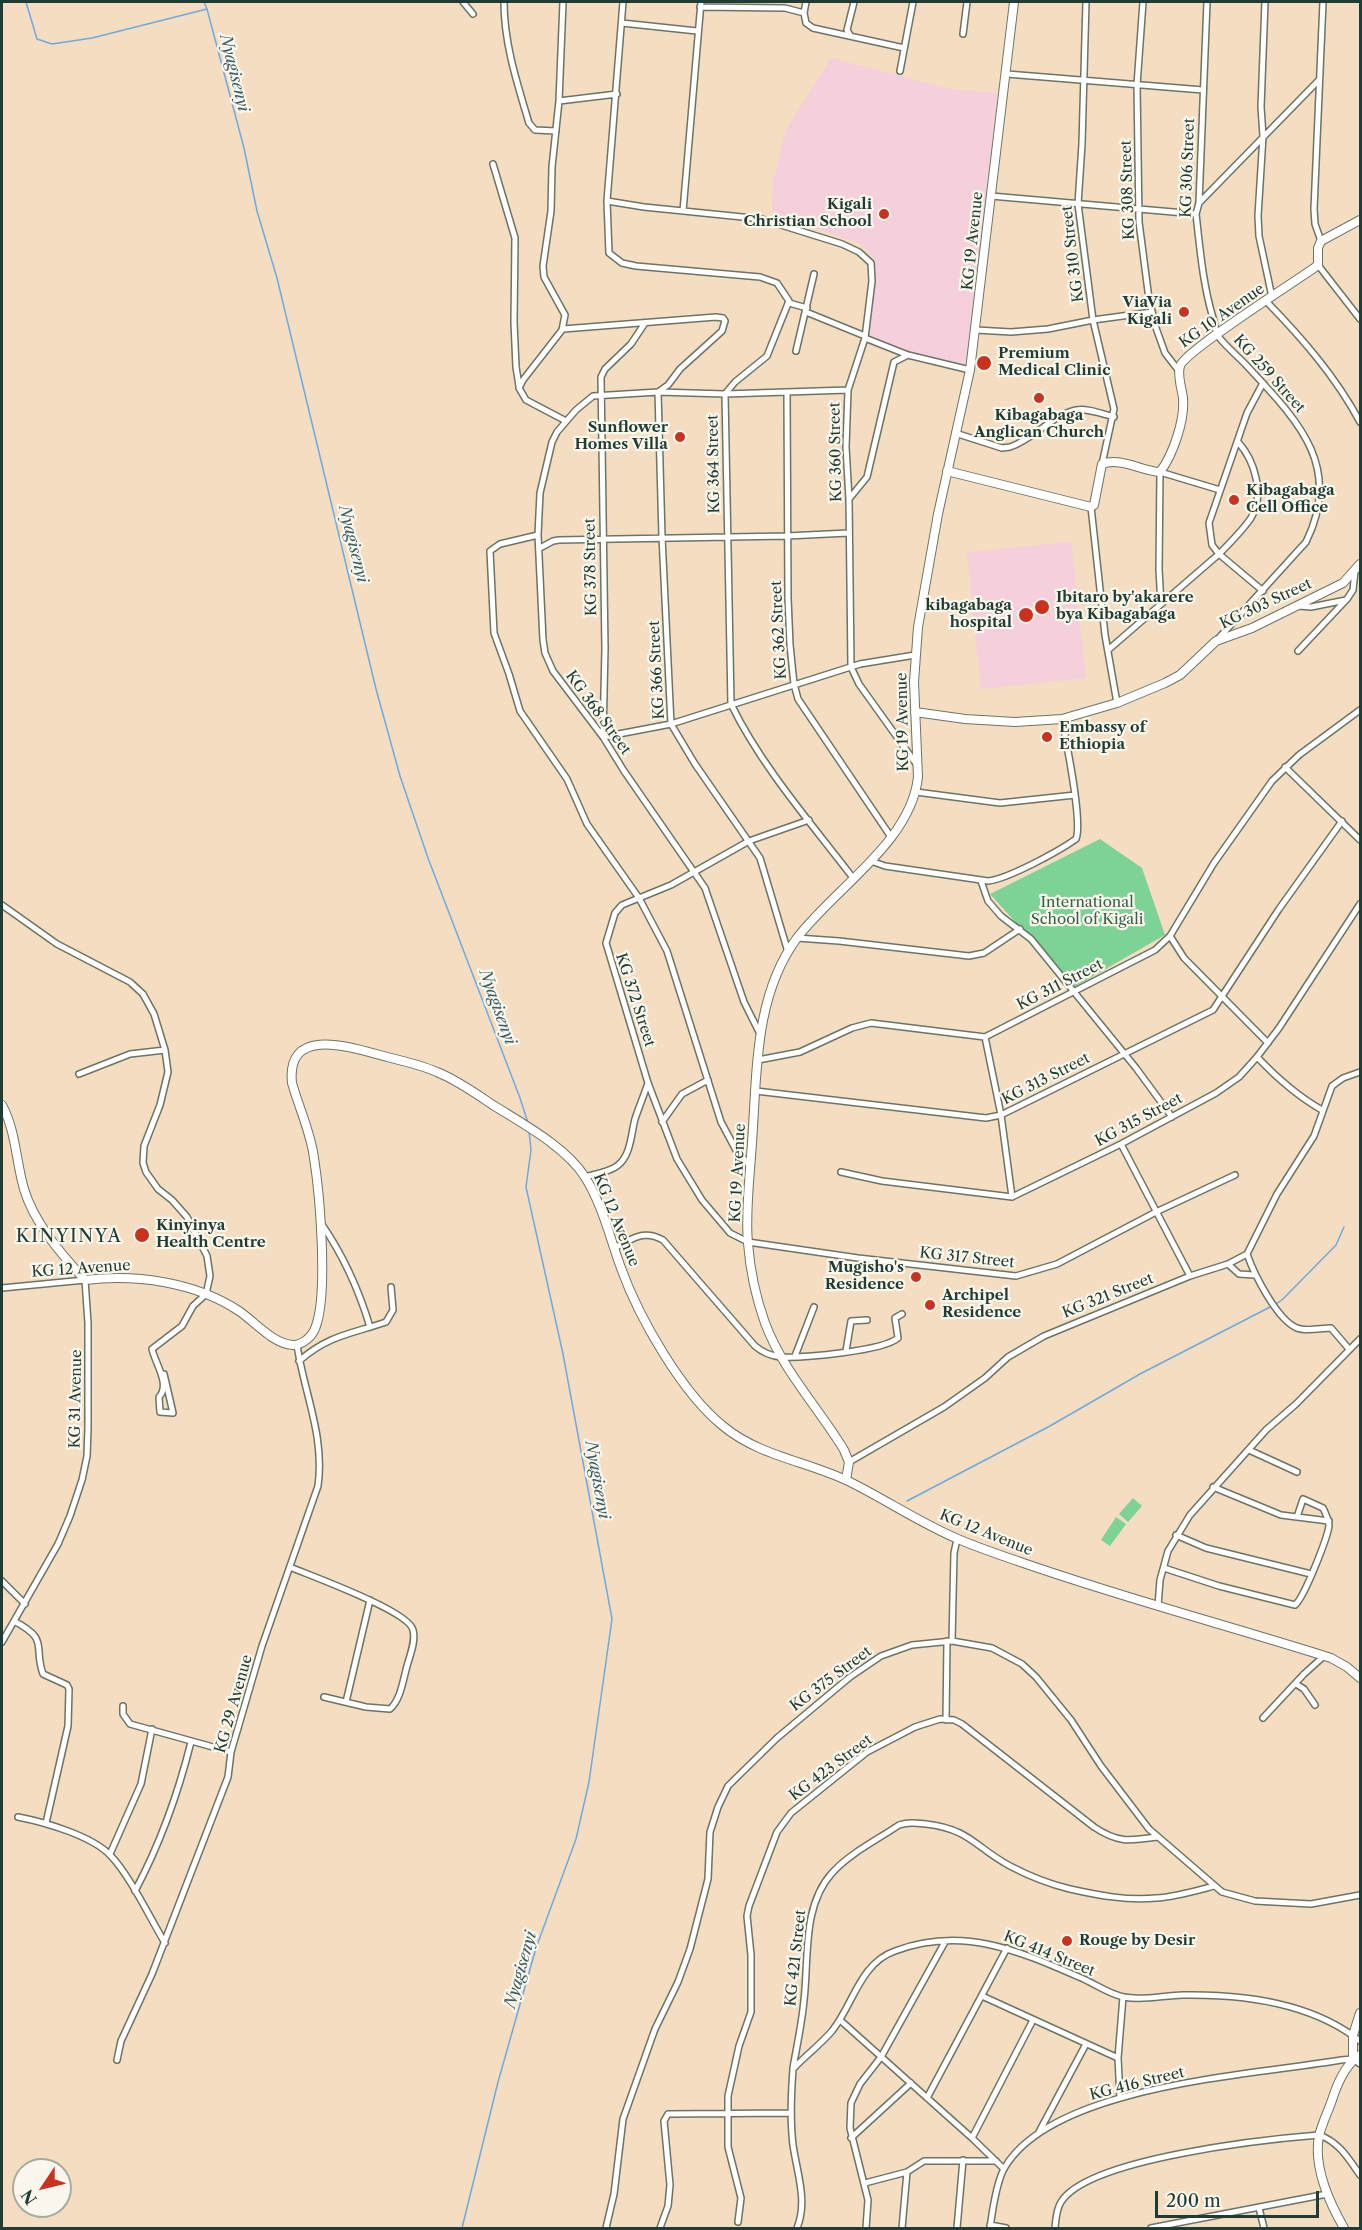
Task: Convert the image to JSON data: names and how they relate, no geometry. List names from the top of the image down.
{
  "streets": {
    "street": [
      "KG 306 Street",
      "KG 308 Street",
      "KG 19 Avenue",
      "KG 310 Street",
      "KG 10 Avenue",
      "KG 259 Street",
      "KG 360 Street",
      "KG 364 Street",
      "KG 378 Street",
      "KG 303 Street",
      "KG 362 Street",
      "KG 366 Street",
      "KG 368 Street",
      "KG 311 Street",
      "KG 372 Street",
      "KG 313 Street",
      "KG 315 Street",
      "KG 12 Avenue",
      "KG 317 Street",
      "KG 321 Street",
      "KG 31 Avenue",
      "KG 375 Street",
      "KG 29 Avenue",
      "KG 423 Street",
      "KG 414 Street",
      "KG 421 Street",
      "KG 416 Street"
    ]
  },
  "crossings": [
    ["KG 306 Street", "KG 10 Avenue"],
    ["KG 306 Street", "KG 259 Street"],
    ["KG 308 Street", "KG 10 Avenue"],
    ["KG 19 Avenue", "KG 360 Street"],
    ["KG 19 Avenue", "KG 364 Street"],
    ["KG 19 Avenue", "KG 303 Street"],
    ["KG 19 Avenue", "KG 362 Street"],
    ["KG 19 Avenue", "KG 366 Street"],
    ["KG 19 Avenue", "KG 368 Street"],
    ["KG 19 Avenue", "KG 372 Street"],
    ["KG 19 Avenue", "KG 313 Street"],
    ["KG 19 Avenue", "KG 317 Street"],
    ["KG 19 Avenue", "KG 321 Street"],
    ["KG 10 Avenue", "KG 259 Street"],
    ["KG 259 Street", "KG 303 Street"],
    ["KG 364 Street", "KG 372 Street"],
    ["KG 378 Street", "KG 368 Street"],
    ["KG 366 Street", "KG 372 Street"],
    ["KG 368 Street", "KG 372 Street"],
    ["KG 372 Street", "KG 317 Street"],
    ["KG 12 Avenue", "KG 31 Avenue"],
    ["KG 12 Avenue", "KG 29 Avenue"],
    ["KG 375 Street", "KG 421 Street"],
    ["KG 414 Street", "KG 421 Street"]
  ],
  "districts": ["KINYINYA"],
  "water": ["Nyagisenyi"],
  "parks": ["International School of Kigali"],
  "places": [
    "Kigali Christian School",
    "ViaVia Kigali",
    "Premium Medical Clinic",
    "Kibagabaga Anglican Church",
    "Sunflower Homes Villa",
    "Kibagabaga Cell Office",
    "Ibitaro by'akarere bya Kibagabaga",
    "kibagabaga hospital",
    "Embassy of Ethiopia",
    "Kinyinya Health Centre",
    "Mugisho's Residence",
    "Archipel Residence",
    "Rouge by Desir"
  ],
  "scale_bar": "200 m",
  "north": "bottom left"
}
